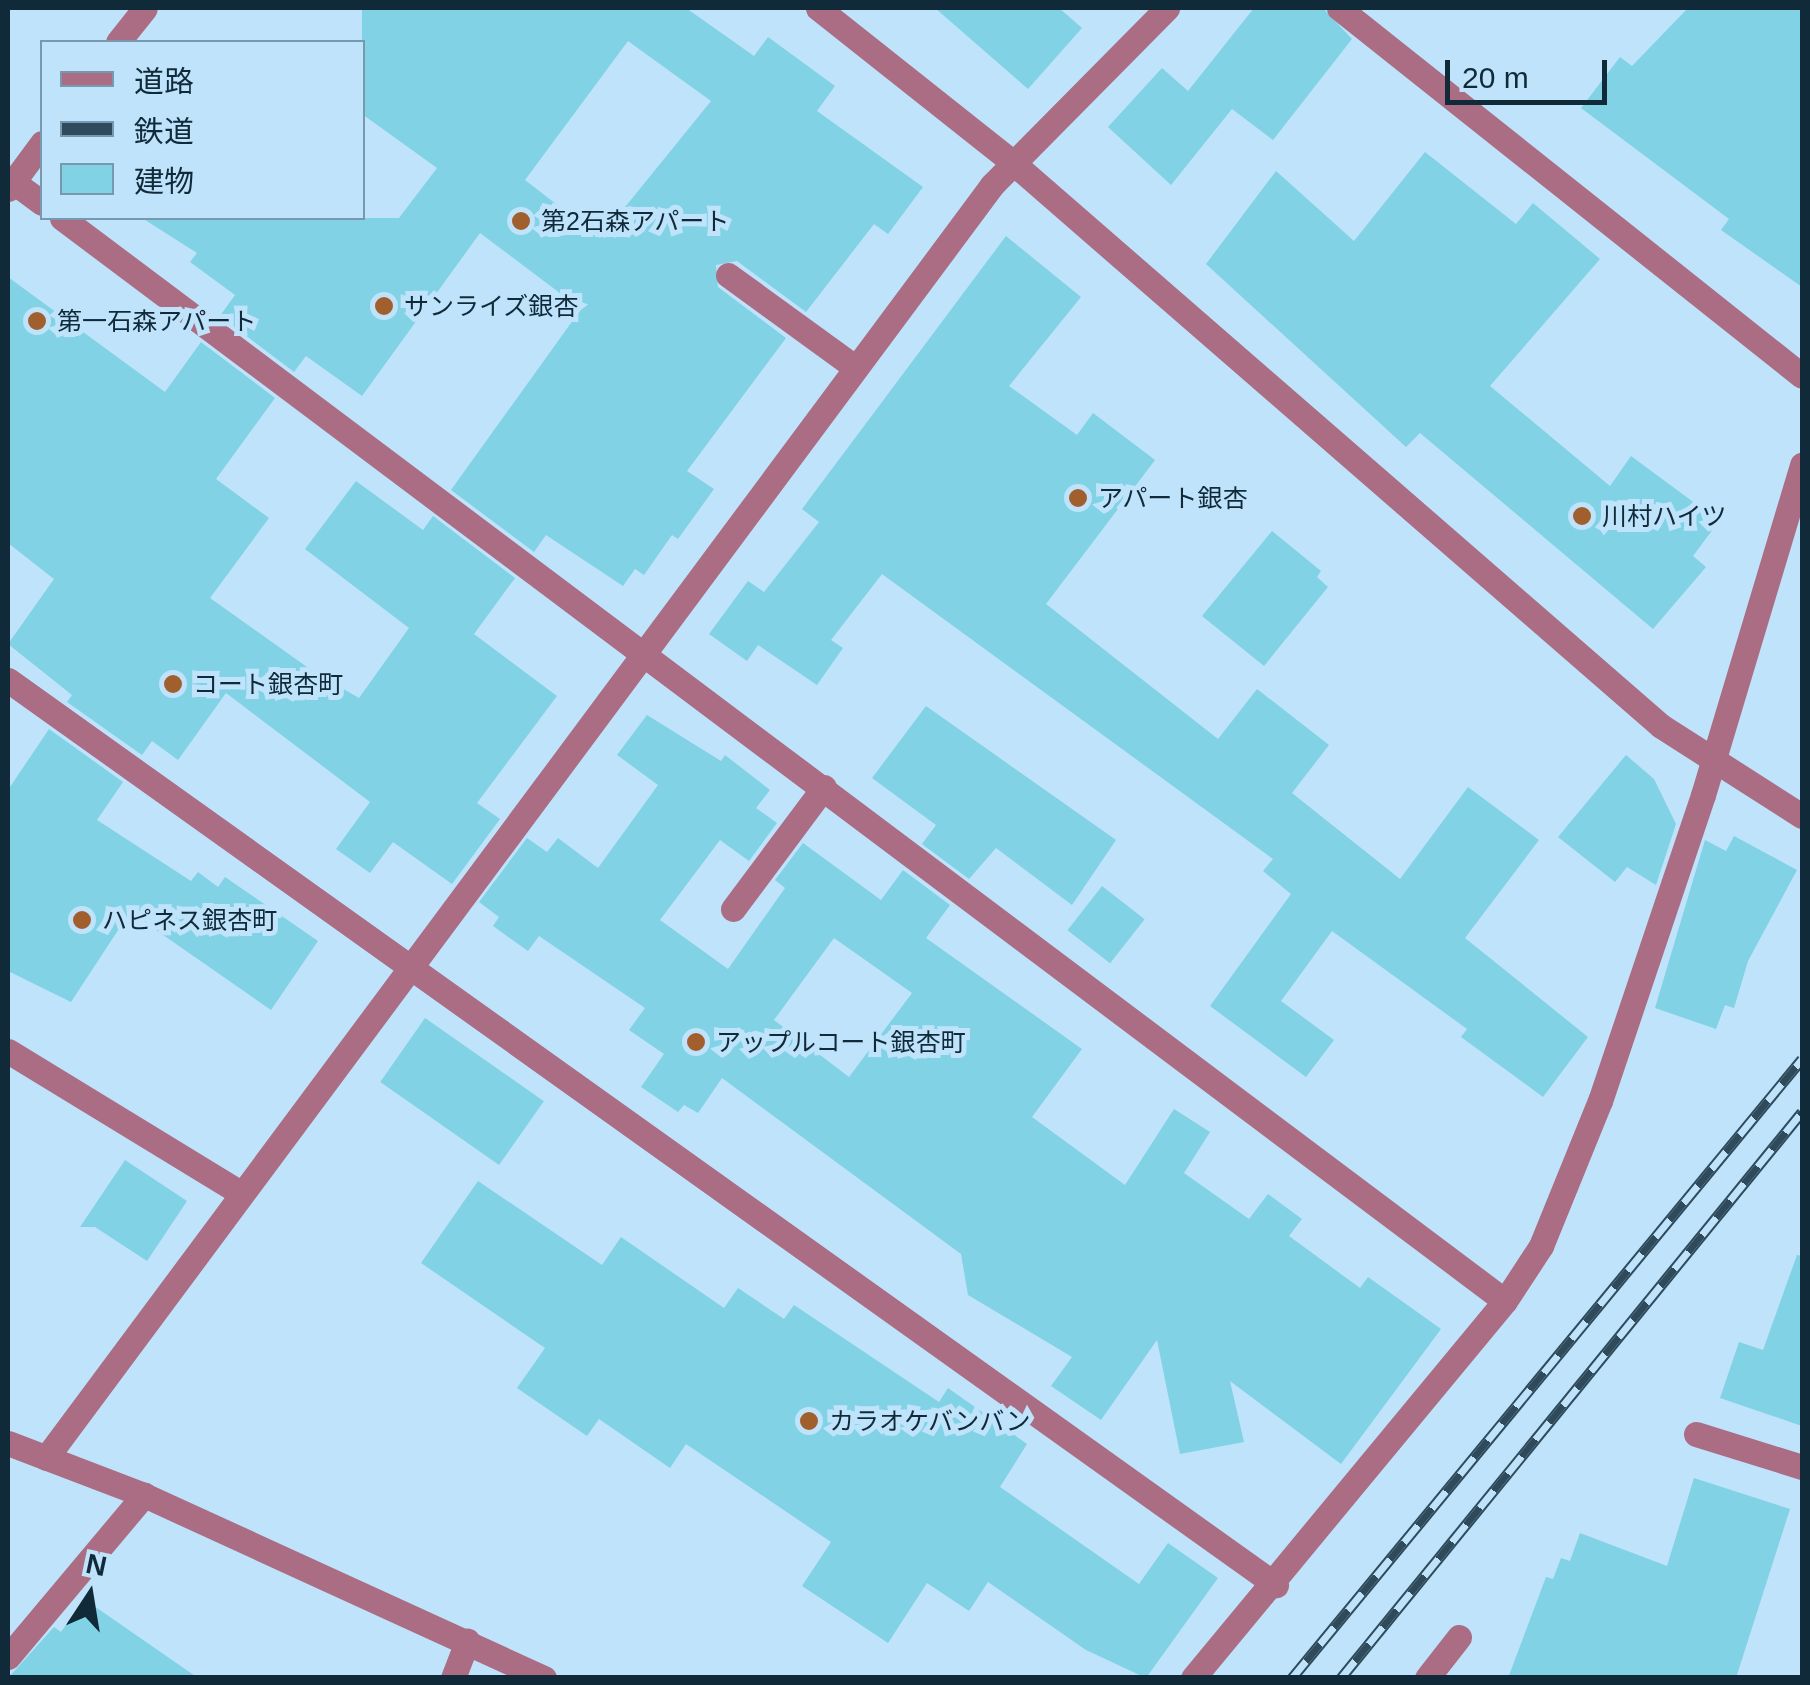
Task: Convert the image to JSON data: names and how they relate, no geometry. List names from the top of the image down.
{
  "places": [
    "第2石森アパート",
    "サンライズ銀杏",
    "第一石森アパート",
    "アパート銀杏",
    "川村ハイツ",
    "コート銀杏町",
    "ハピネス銀杏町",
    "アップルコート銀杏町",
    "カラオケバンバン"
  ],
  "legend": ["道路", "鉄道", "建物"],
  "scale_bar": "20 m",
  "north": "top"
}
